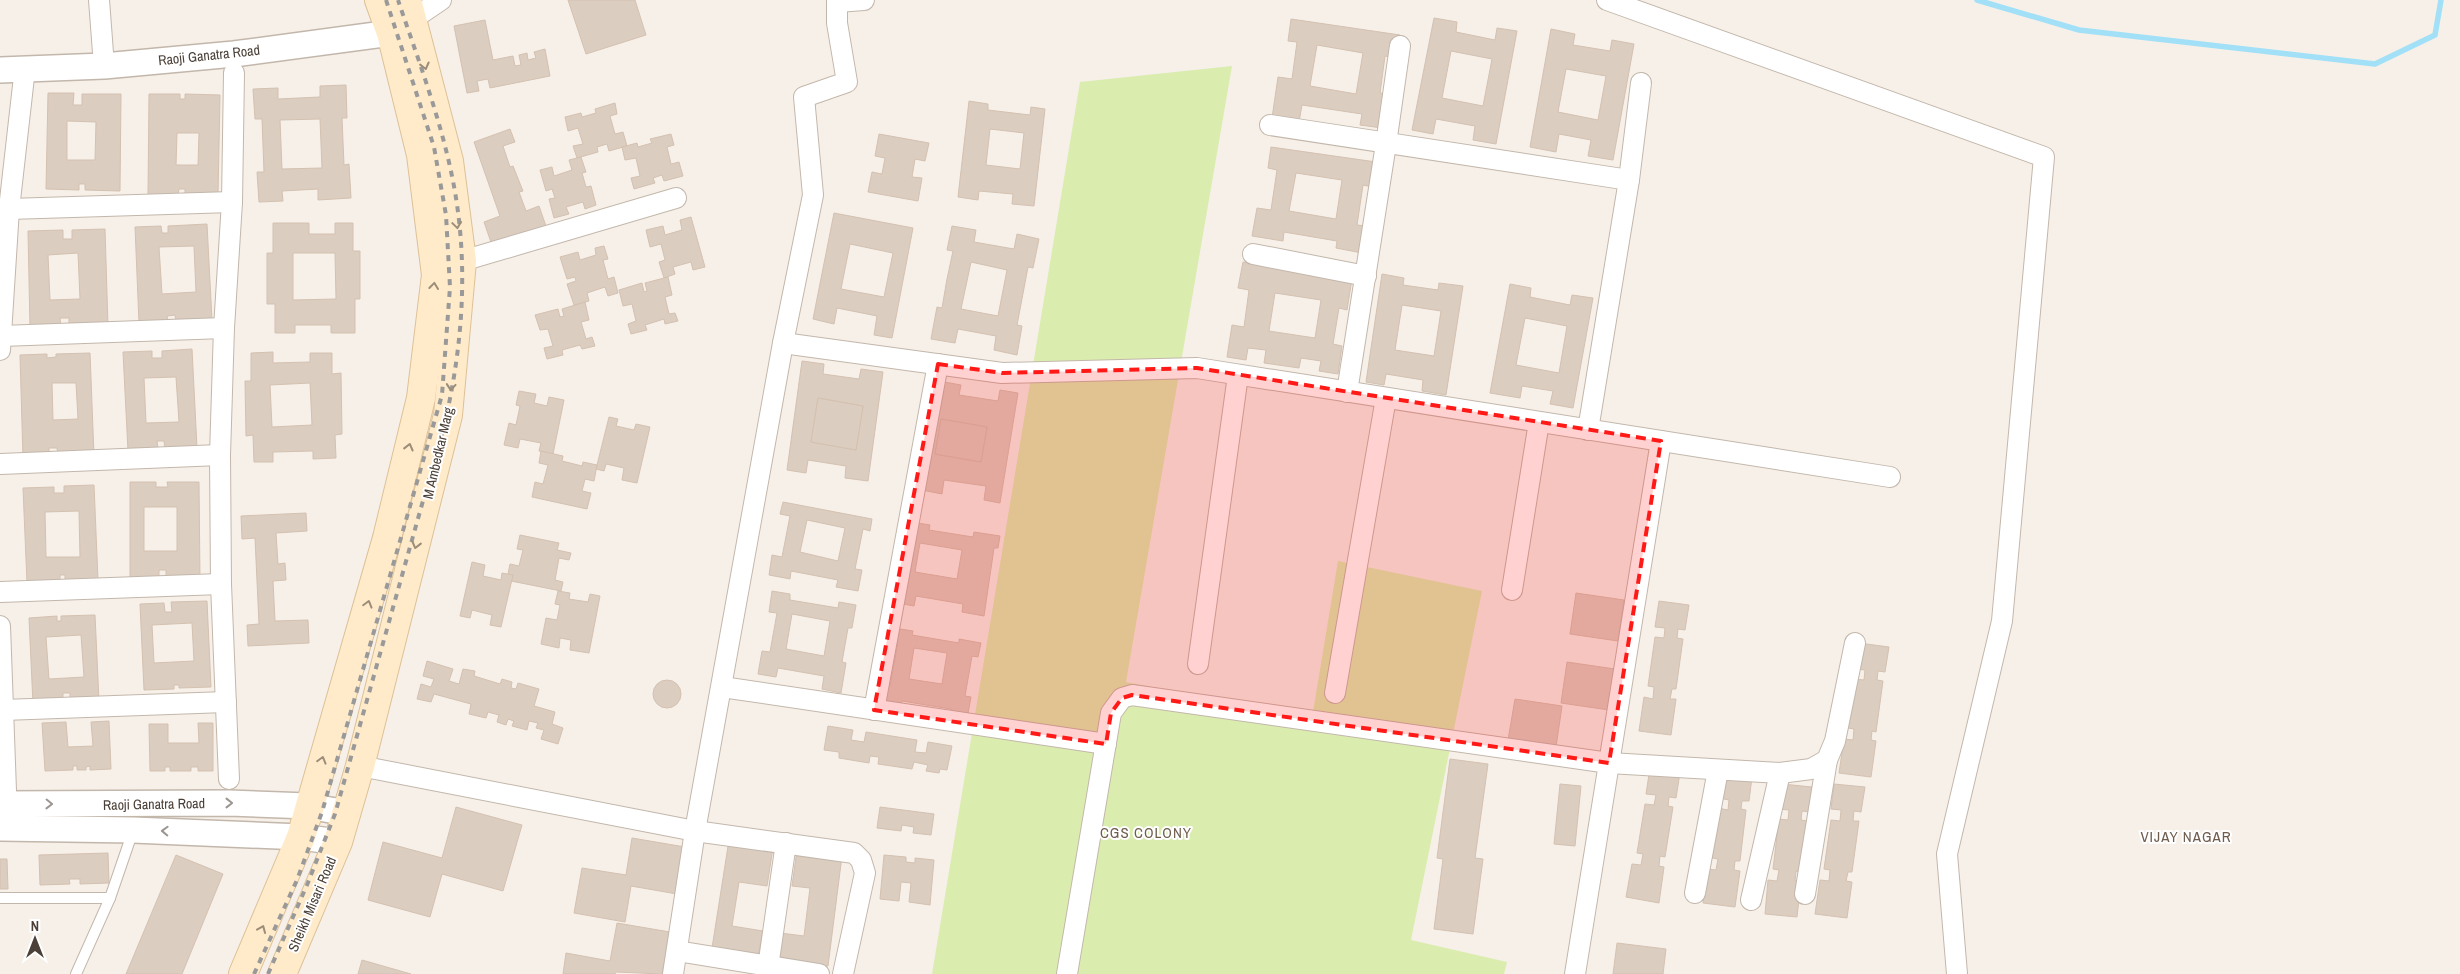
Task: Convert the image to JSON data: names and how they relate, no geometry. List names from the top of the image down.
{
  "streets": {
    "main road": ["M Ambedkar Marg", "Sheikh Misari Road"],
    "street": ["Raoji Ganatra Road"]
  },
  "crossings": [
    ["Raoji Ganatra Road", "M Ambedkar Marg"],
    ["Raoji Ganatra Road", "Sheikh Misari Road"],
    ["M Ambedkar Marg", "Sheikh Misari Road"]
  ],
  "districts": ["CGS COLONY", "VIJAY NAGAR"],
  "north": "top"
}
